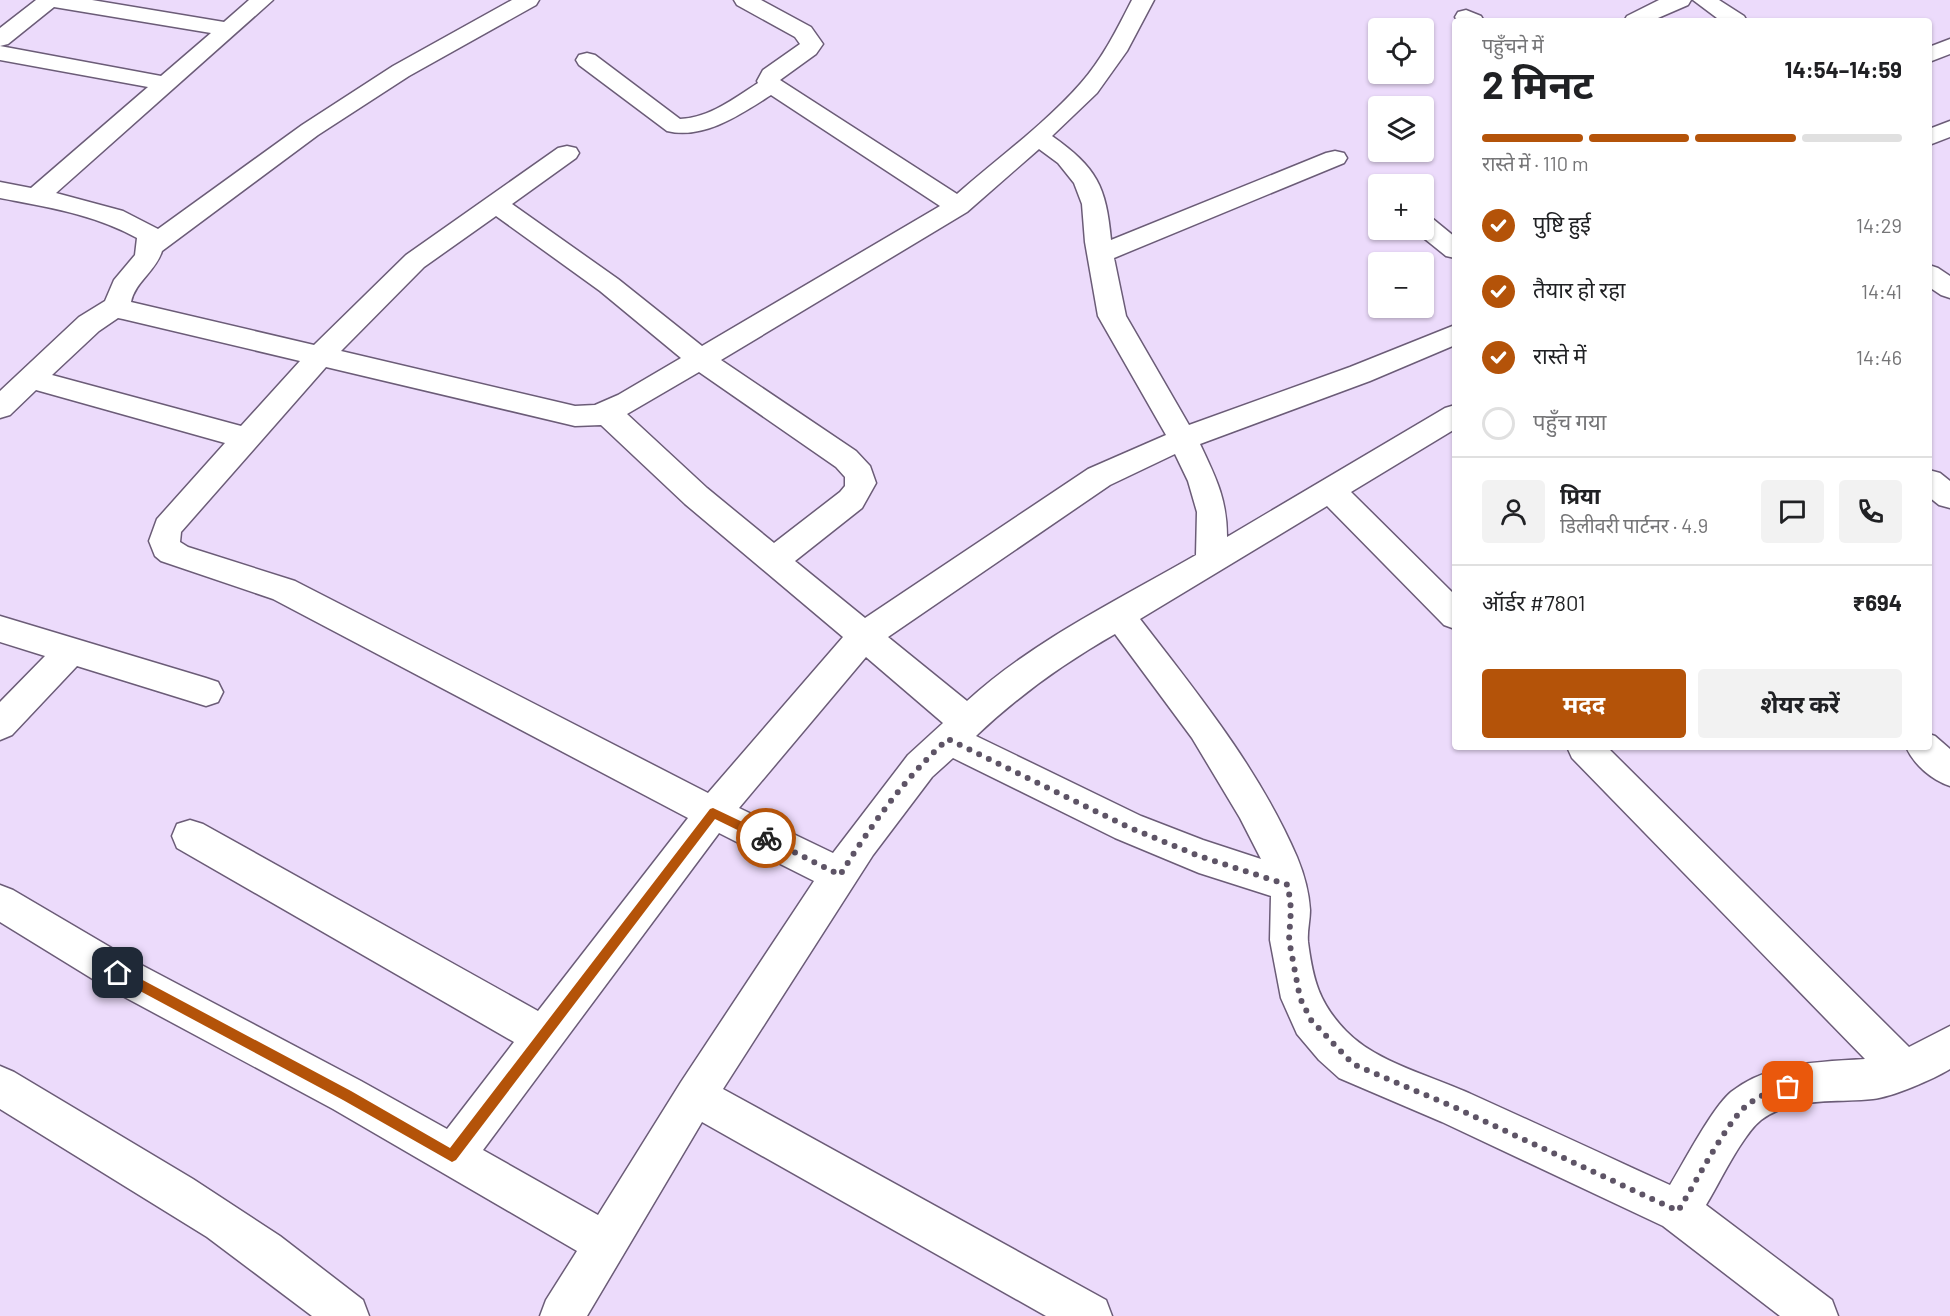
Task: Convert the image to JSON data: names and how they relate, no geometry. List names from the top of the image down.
{
  "page": {
    "map_buttons": ["+", "−"],
    "heading": ["2 मिनट", "पहुँचने में", "14:54–14:59"],
    "panel": [
      "प्रिया",
      "डिलीवरी पार्टनर · 4.9",
      "ऑर्डर #7801",
      "₹694"
    ],
    "bar": "रास्ते में · 110 m",
    "list": [
      ["पुष्टि हुई", "14:29"],
      ["तैयार हो रहा", "14:41"],
      ["रास्ते में", "14:46"],
      "पहुँच गया"
    ],
    "buttons": ["मदद", "शेयर करें"]
  }
}
